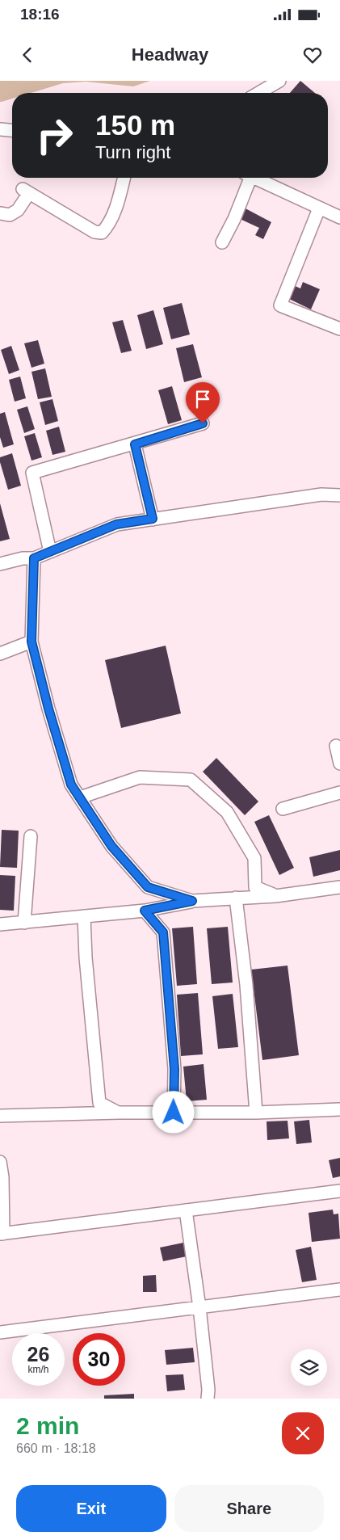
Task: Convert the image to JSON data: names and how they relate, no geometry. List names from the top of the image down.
{
  "page": {
    "status": "18:16",
    "header": "Headway",
    "turn": ["150 m", "Turn right"],
    "speed": "26 km/h",
    "limit": "30",
    "heading": ["2 min", "660 m · 18:18"],
    "buttons": ["Exit", "Share"]
  }
}
